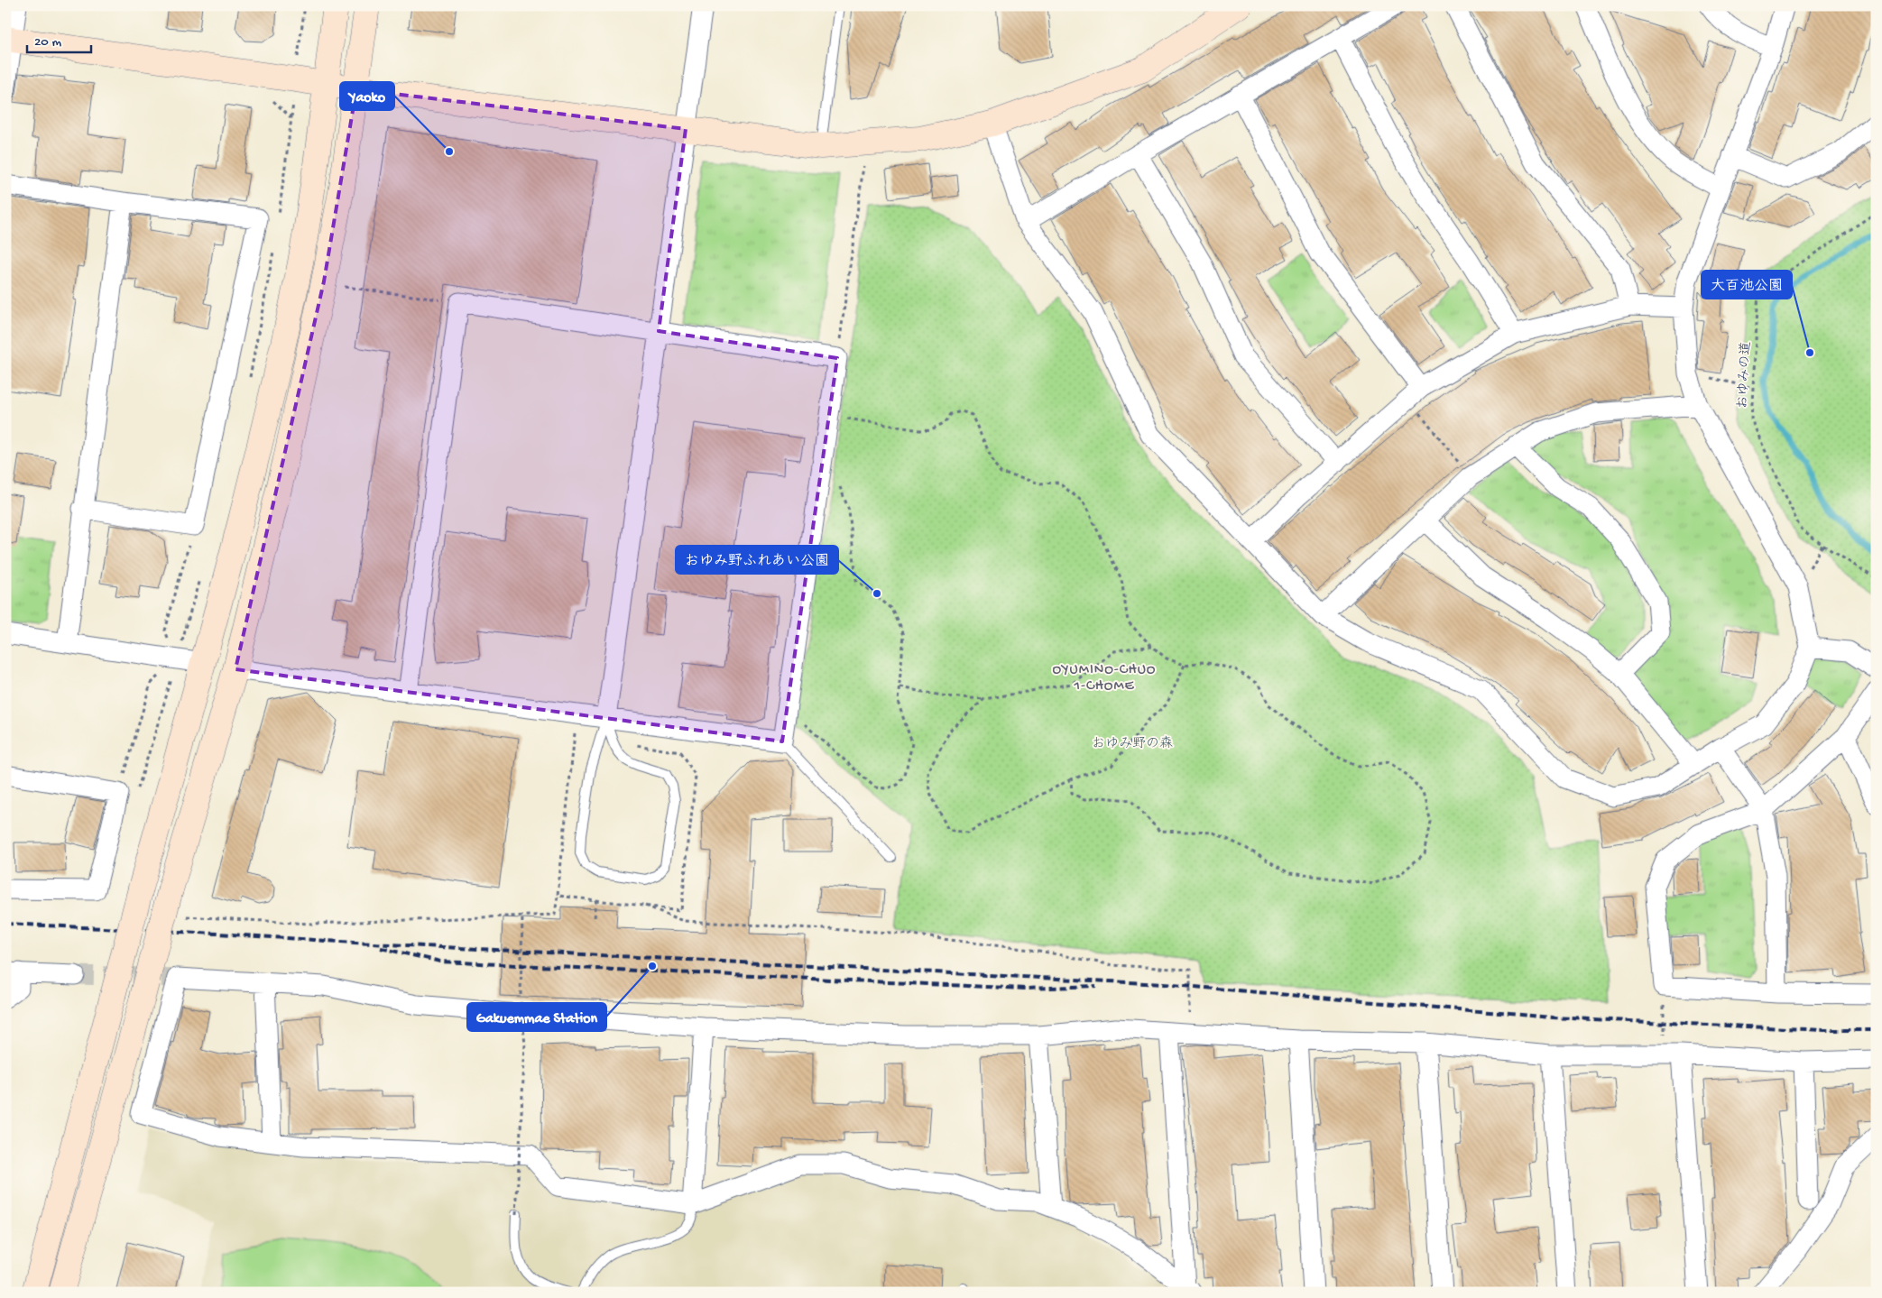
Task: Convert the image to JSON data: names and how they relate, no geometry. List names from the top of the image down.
{
  "streets": {
    "path": ["おゆみの道"]
  },
  "districts": ["OYUMINO-CHUO 1-CHOME"],
  "parks": ["おゆみ野の森"],
  "places": [
    "Yaoko",
    "大百池公園",
    "おゆみ野ふれあい公園",
    "Gakuemmae Station"
  ],
  "scale_bar": "20 m"
}
